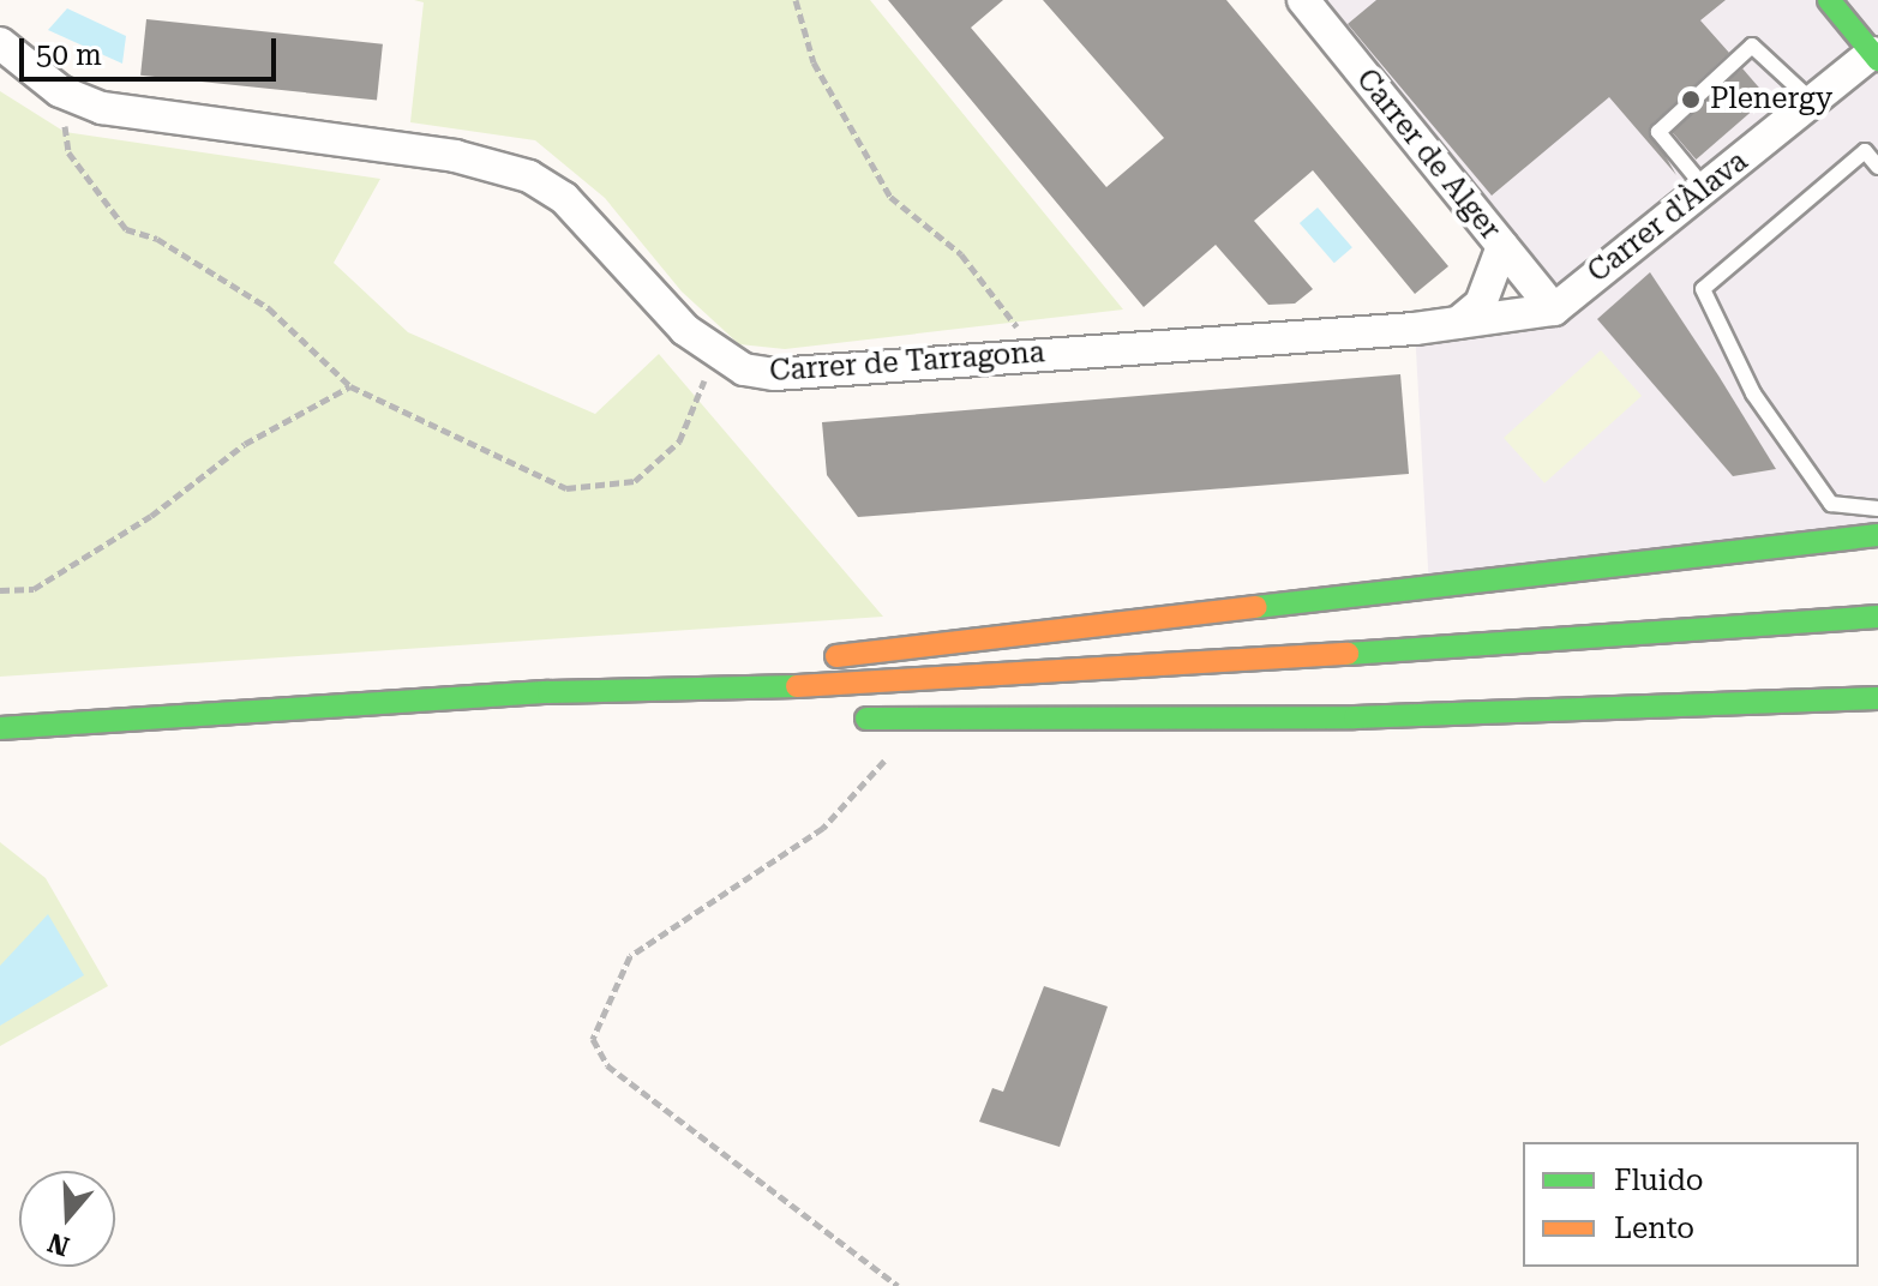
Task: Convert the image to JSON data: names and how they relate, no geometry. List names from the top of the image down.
{
  "streets": {
    "street": ["Carrer de Alger", "Carrer d'Àlava", "Carrer de Tarragona"]
  },
  "crossings": [
    ["Carrer de Alger", "Carrer d'Àlava"],
    ["Carrer de Alger", "Carrer de Tarragona"],
    ["Carrer d'Àlava", "Carrer de Tarragona"]
  ],
  "places": ["Plenergy"],
  "legend": ["Fluido", "Lento"],
  "scale_bar": "50 m",
  "north": "bottom"
}
